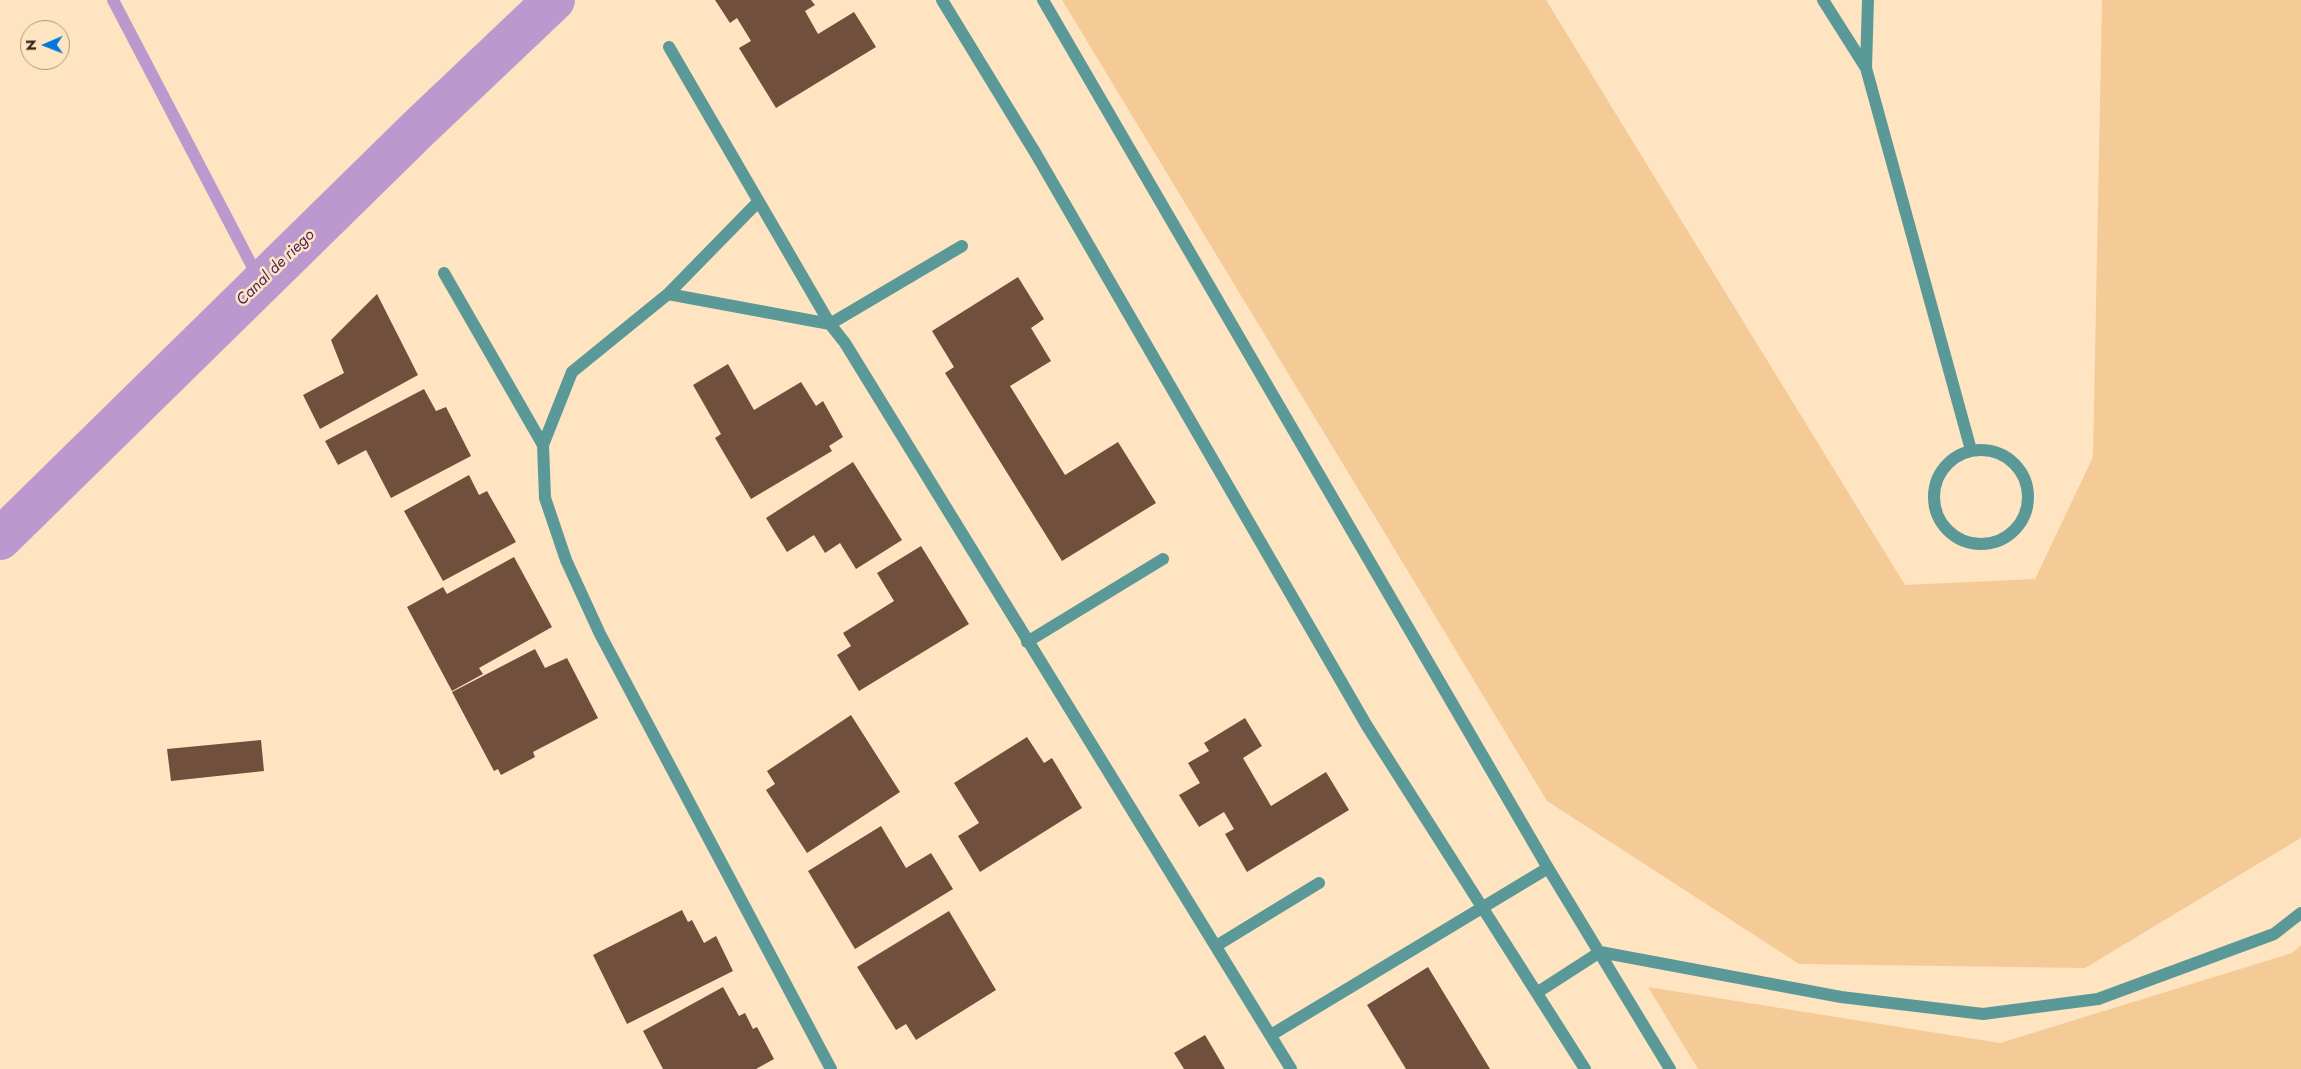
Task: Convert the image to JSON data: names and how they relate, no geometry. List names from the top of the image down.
{
  "water": ["Canal de riego"],
  "north": "left"
}
